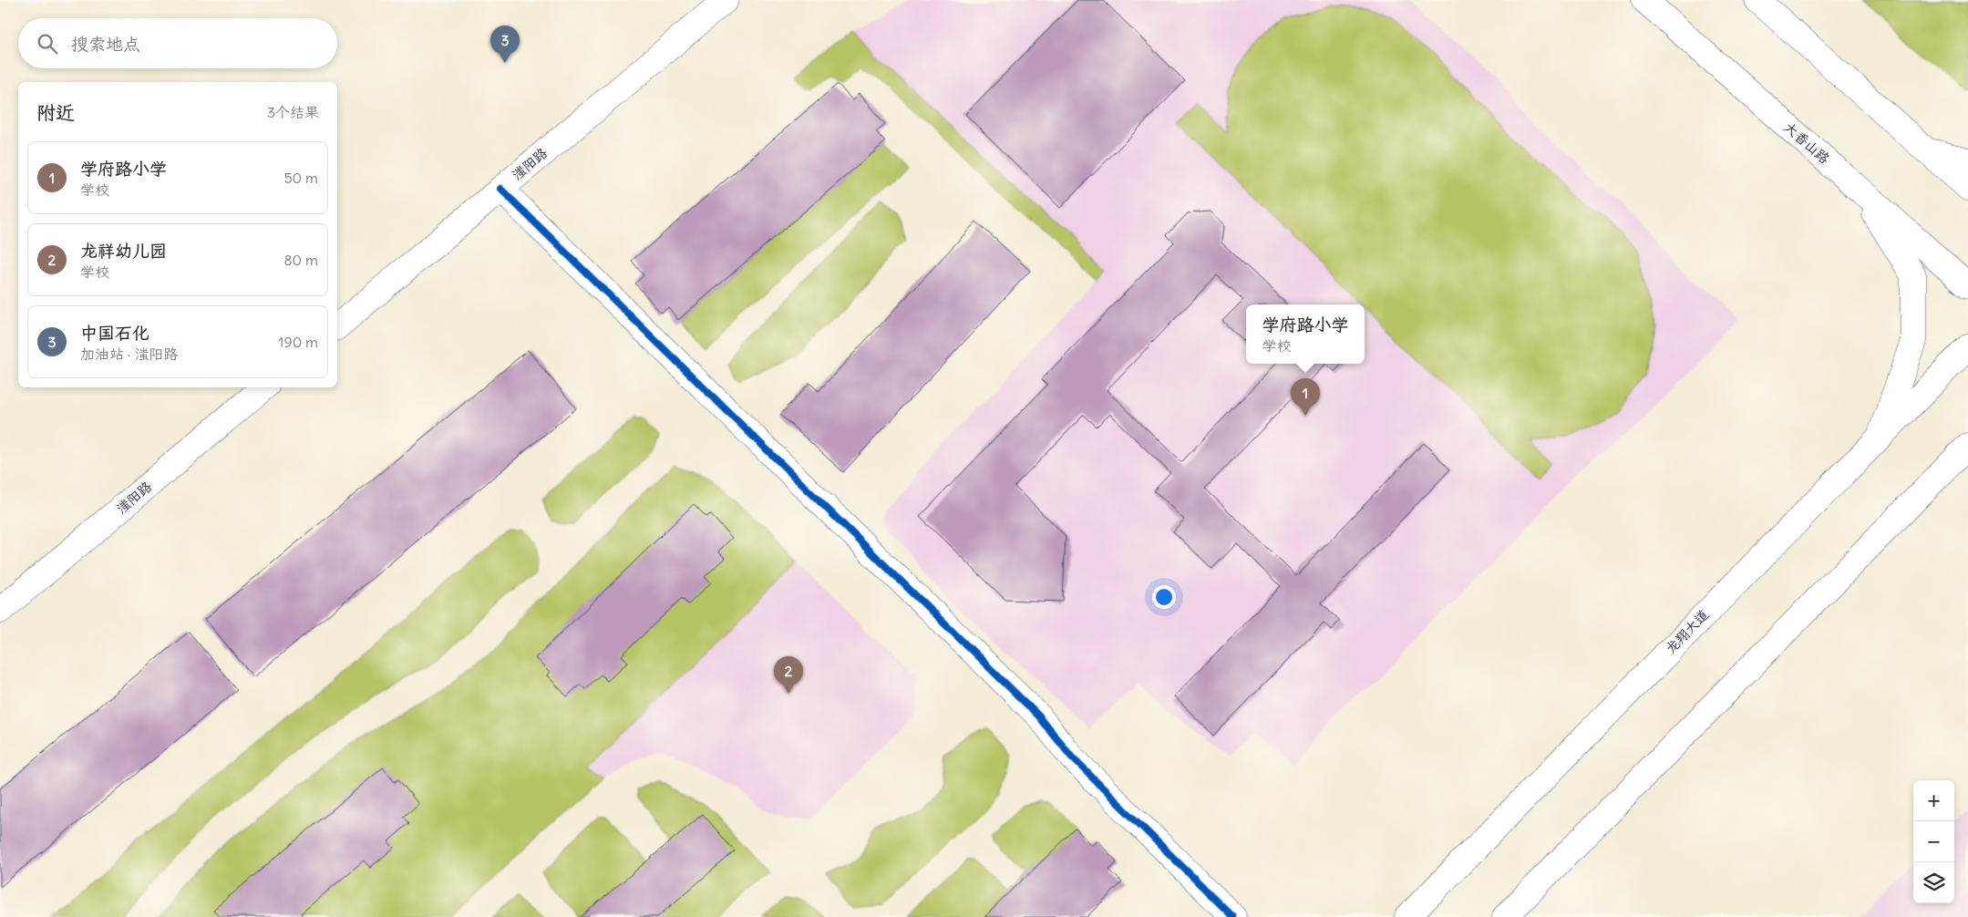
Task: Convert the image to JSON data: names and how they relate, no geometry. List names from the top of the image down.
{
  "streets": {
    "main road": ["大香山路", "滍阳路", "龙翔大道"]
  },
  "page": {
    "search": "搜索地点",
    "pins": ["3", "1", "2"],
    "heading": ["附近", "3个结果"],
    "list": [
      {
        "mark": "1",
        "name": "学府路小学",
        "note": "学校",
        "value": "50 m"
      },
      {
        "mark": "2",
        "name": "龙祥幼儿园",
        "note": "学校",
        "value": "80 m"
      },
      {
        "mark": "3",
        "name": "中国石化",
        "note": "加油站 · 滍阳路",
        "value": "190 m"
      }
    ],
    "popup": ["学府路小学", "学校"],
    "map_buttons": ["+", "−"]
  }
}
